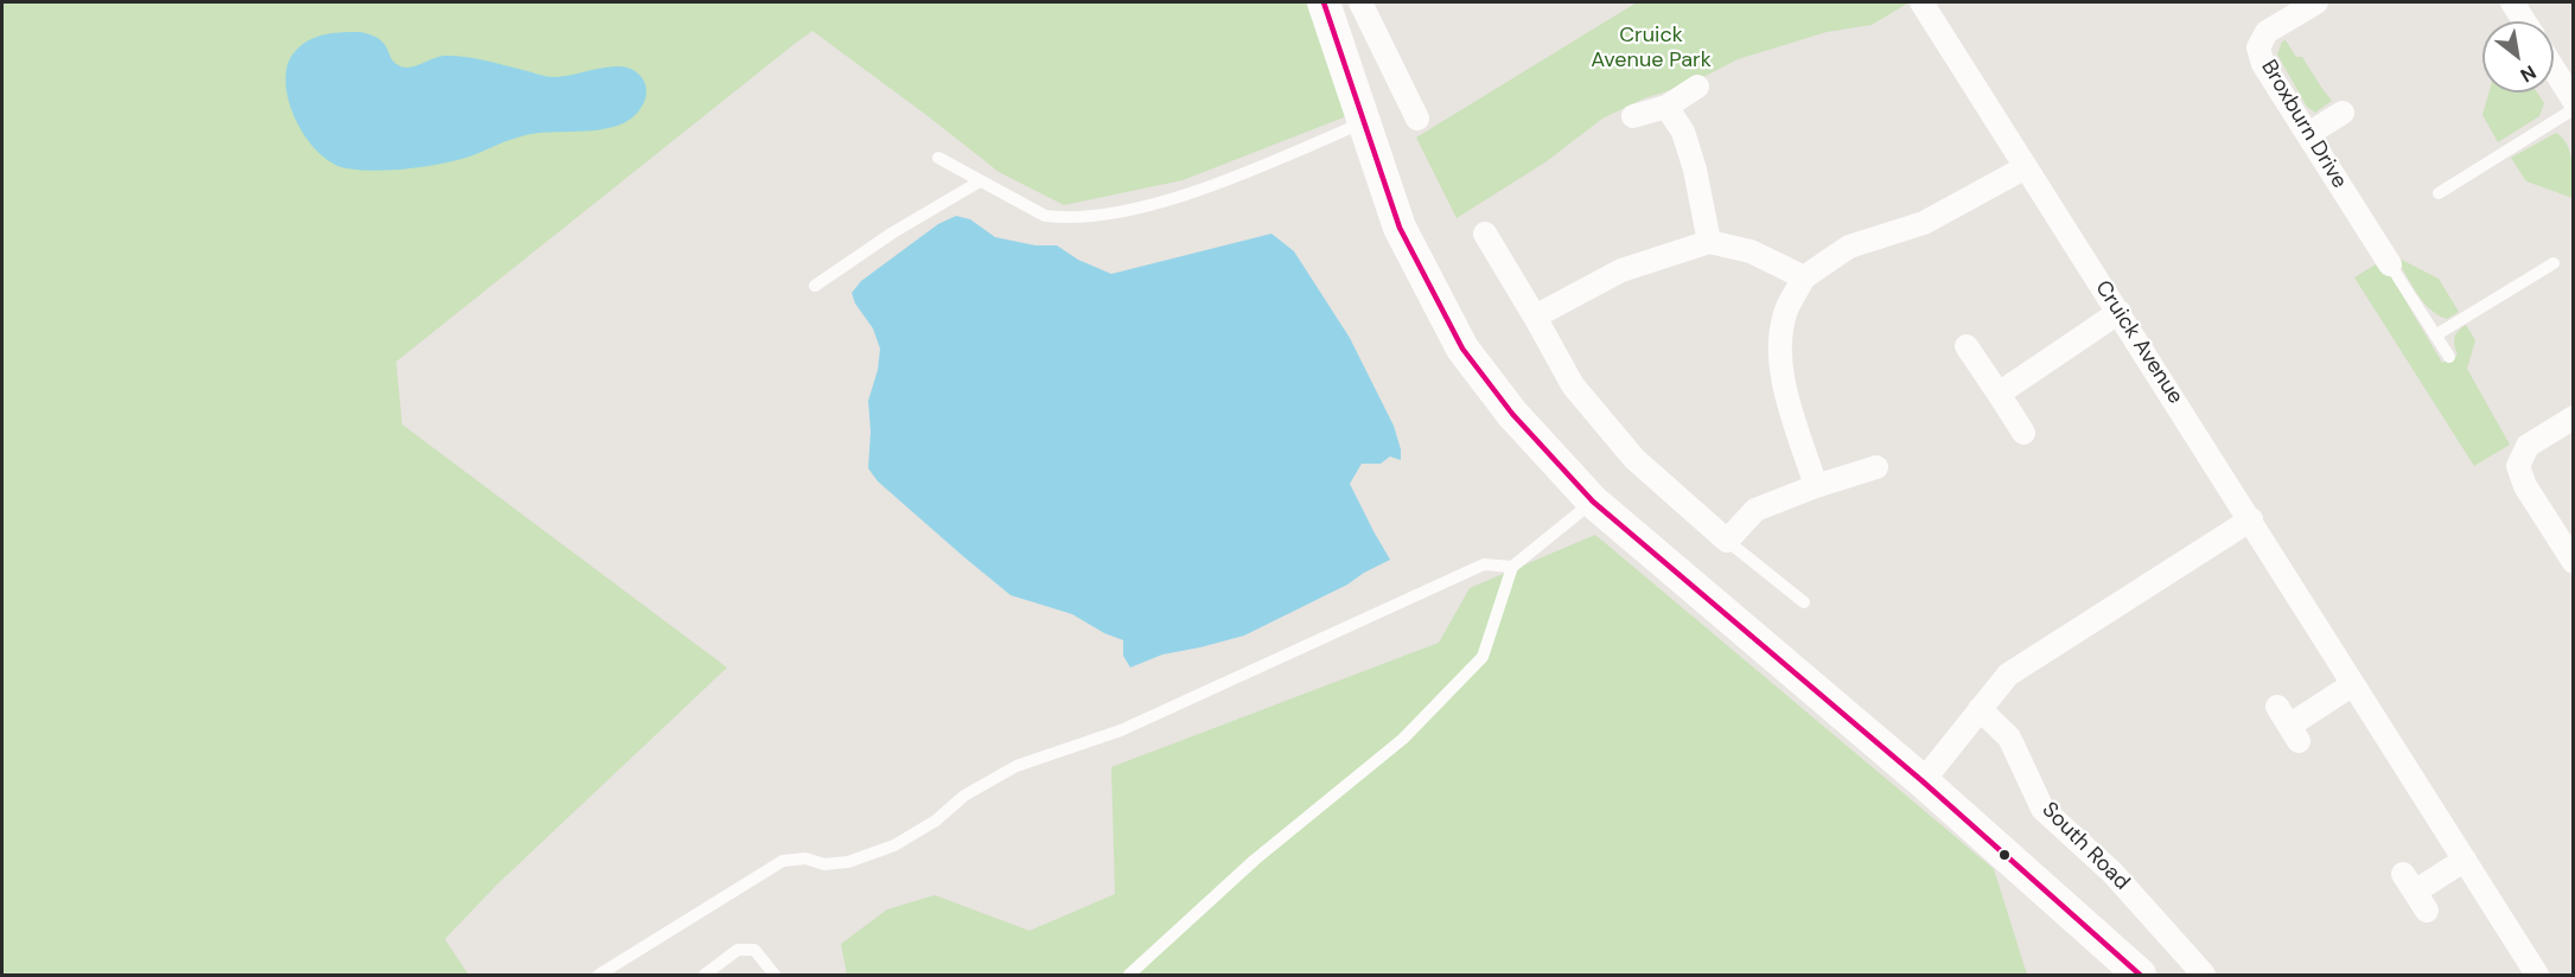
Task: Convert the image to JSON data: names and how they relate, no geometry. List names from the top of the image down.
{
  "streets": {
    "street": ["Broxburn Drive", "Cruick Avenue", "South Road"]
  },
  "parks": ["Cruick Avenue Park"],
  "north": "bottom right"
}
